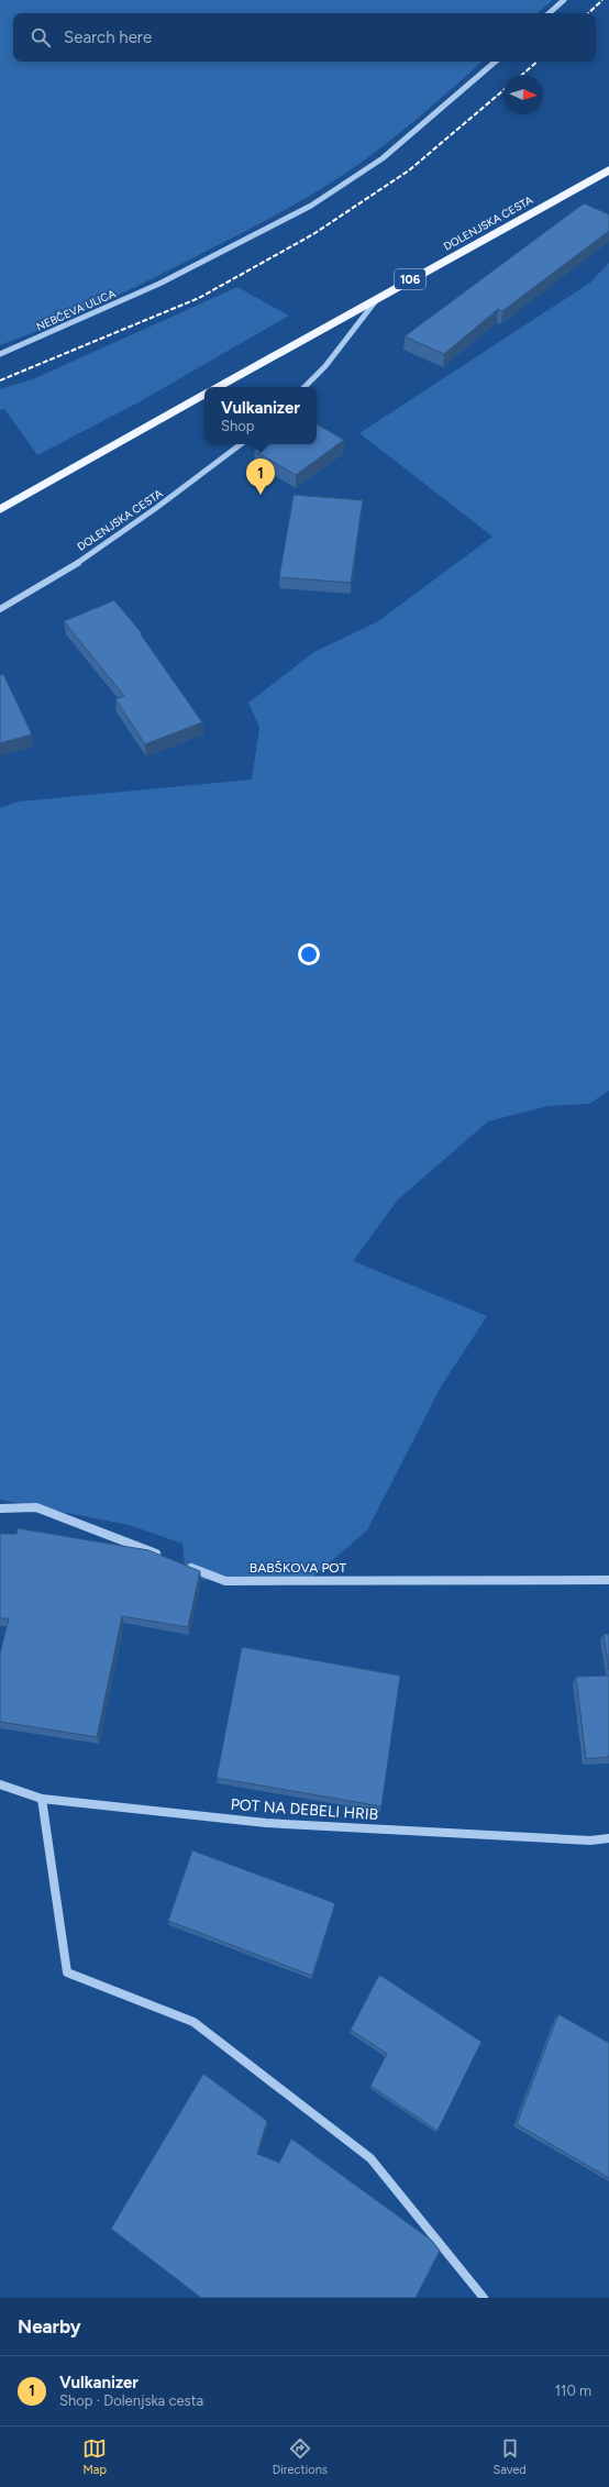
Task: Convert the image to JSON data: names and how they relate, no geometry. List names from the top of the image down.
{
  "streets": {
    "main road": ["DOLENJSKA CESTA", "106"],
    "street": ["NEBČEVA ULICA", "BABŠKOVA POT", "POT NA DEBELI HRIB"]
  },
  "north": "right",
  "page": {
    "search": "Search here",
    "popup": ["Vulkanizer", "Shop"],
    "pins": "1",
    "heading": "Nearby",
    "list": [
      {
        "mark": "1",
        "name": "Vulkanizer",
        "note": "Shop · Dolenjska cesta",
        "value": "110 m"
      }
    ],
    "nav": ["Map", "Directions", "Saved"]
  }
}
